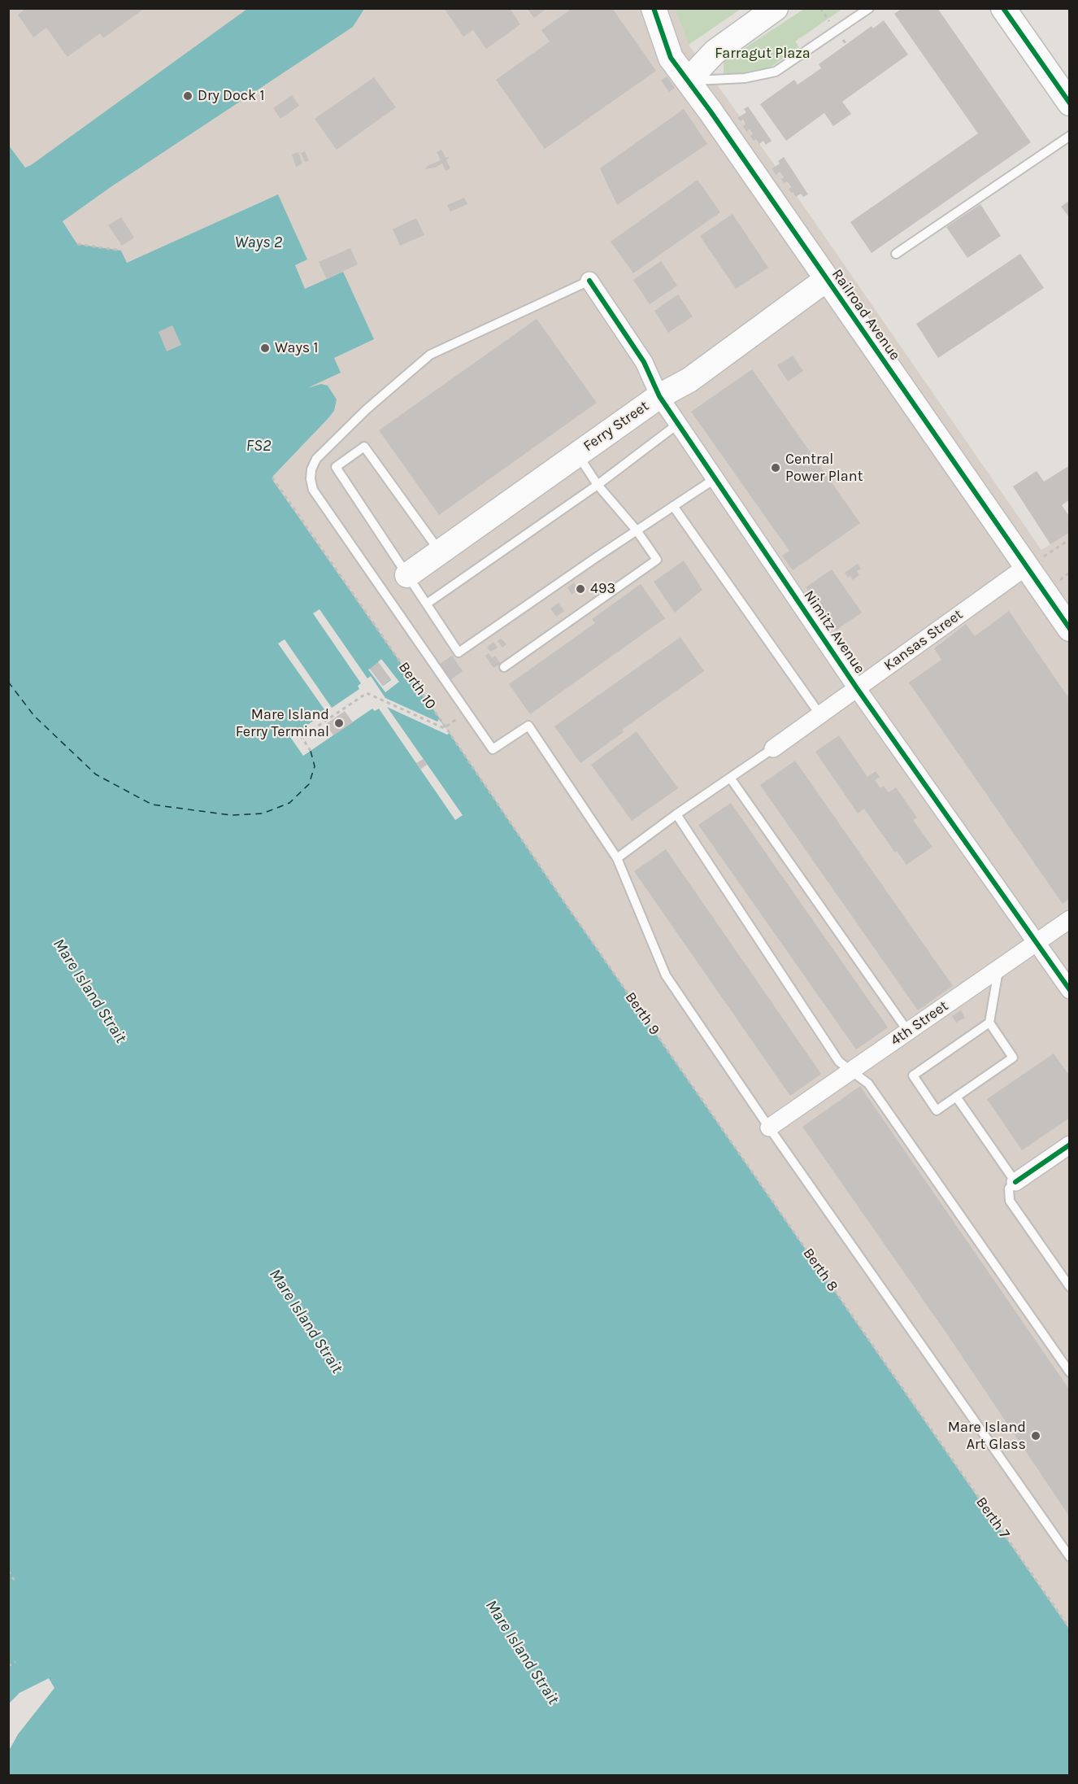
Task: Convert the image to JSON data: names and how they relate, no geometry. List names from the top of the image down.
{
  "streets": {
    "street": [
      "Railroad Avenue",
      "Ferry Street",
      "Nimitz Avenue",
      "Kansas Street",
      "4th Street"
    ],
    "path": [
      "Berth 10",
      "Berth 9",
      "Berth 8",
      "Berth 7"
    ]
  },
  "crossings": [
    ["Railroad Avenue", "Ferry Street"],
    ["Railroad Avenue", "Kansas Street"],
    ["Ferry Street", "Nimitz Avenue"],
    ["Nimitz Avenue", "Kansas Street"],
    ["Nimitz Avenue", "4th Street"],
    ["Berth 10", "Berth 9"],
    ["Berth 9", "Berth 8"],
    ["Berth 8", "Berth 7"]
  ],
  "water": ["Ways 2", "FS2", "Mare Island Strait"],
  "parks": ["Farragut Plaza"],
  "places": [
    "Dry Dock 1",
    "Ways 1",
    "Central Power Plant",
    "493",
    "Mare Island Ferry Terminal",
    "Mare Island Art Glass"
  ]
}
